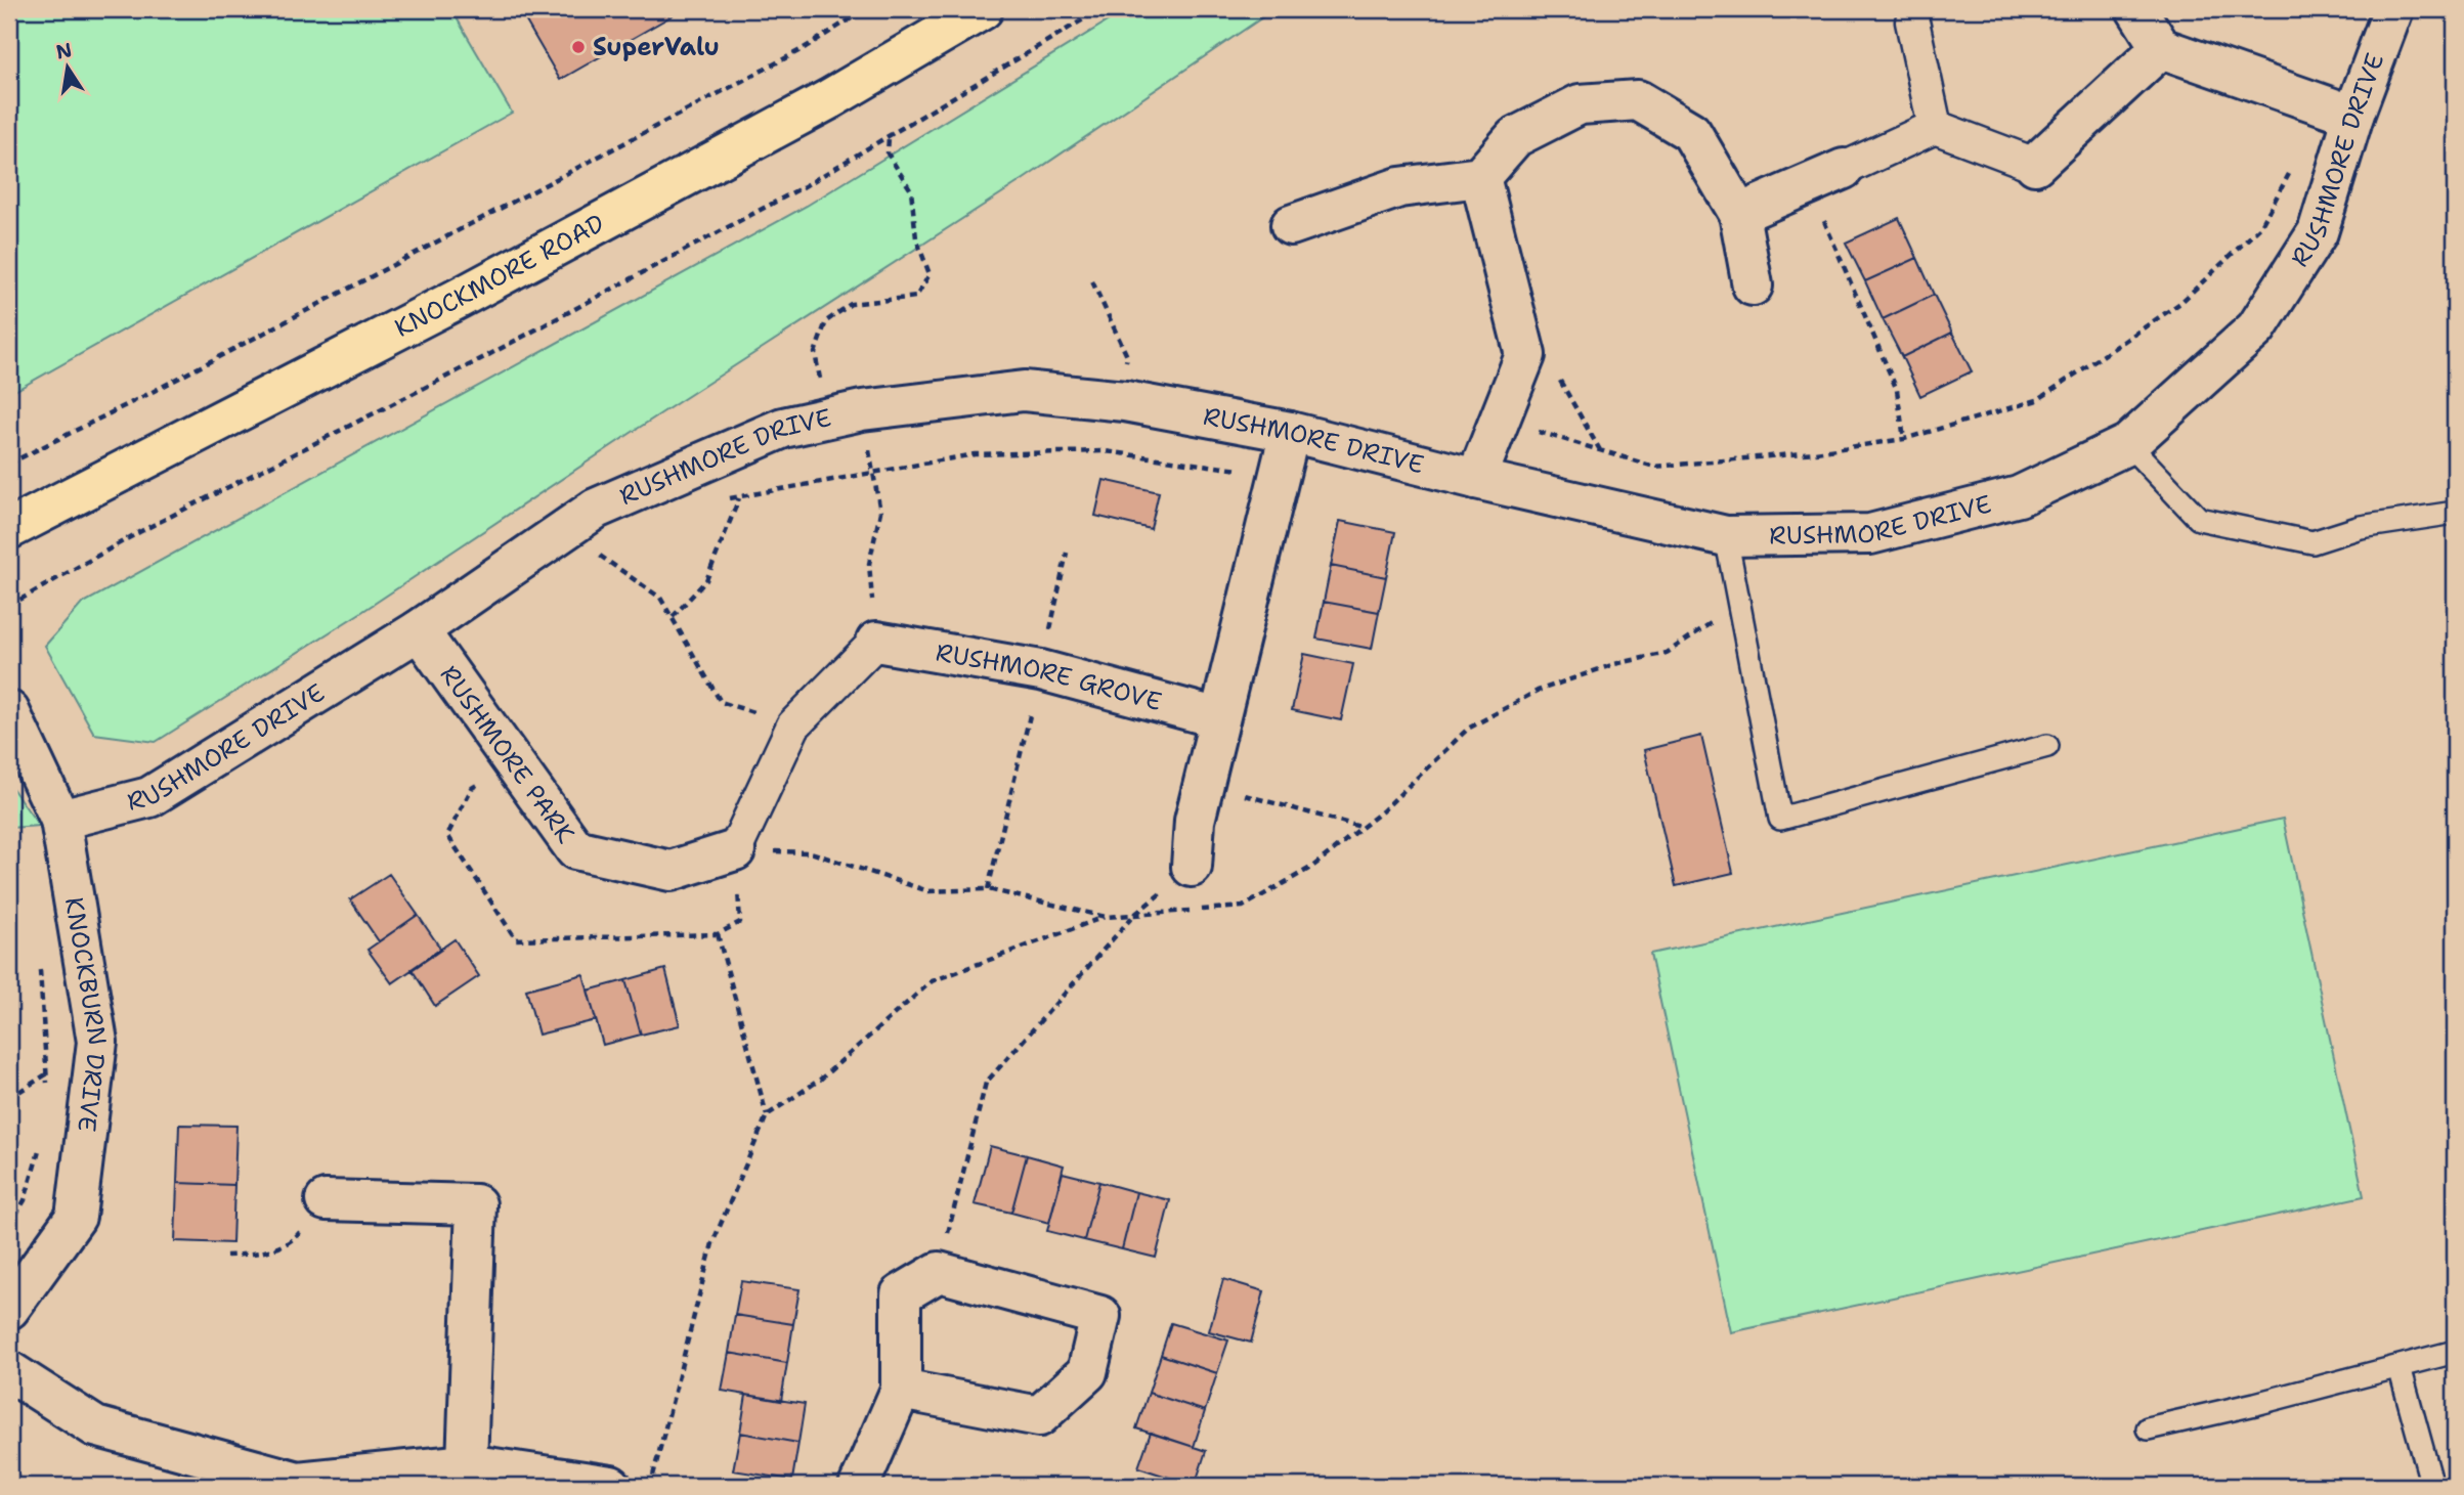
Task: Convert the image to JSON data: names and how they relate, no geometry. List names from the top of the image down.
{
  "streets": {
    "main road": ["KNOCKMORE ROAD"],
    "street": [
      "RUSHMORE DRIVE",
      "RUSHMORE GROVE",
      "RUSHMORE PARK",
      "KNOCKBURN DRIVE"
    ]
  },
  "crossings": [
    ["RUSHMORE DRIVE", "RUSHMORE PARK"],
    ["RUSHMORE DRIVE", "KNOCKBURN DRIVE"]
  ],
  "places": ["SuperValu"],
  "north": "top"
}
